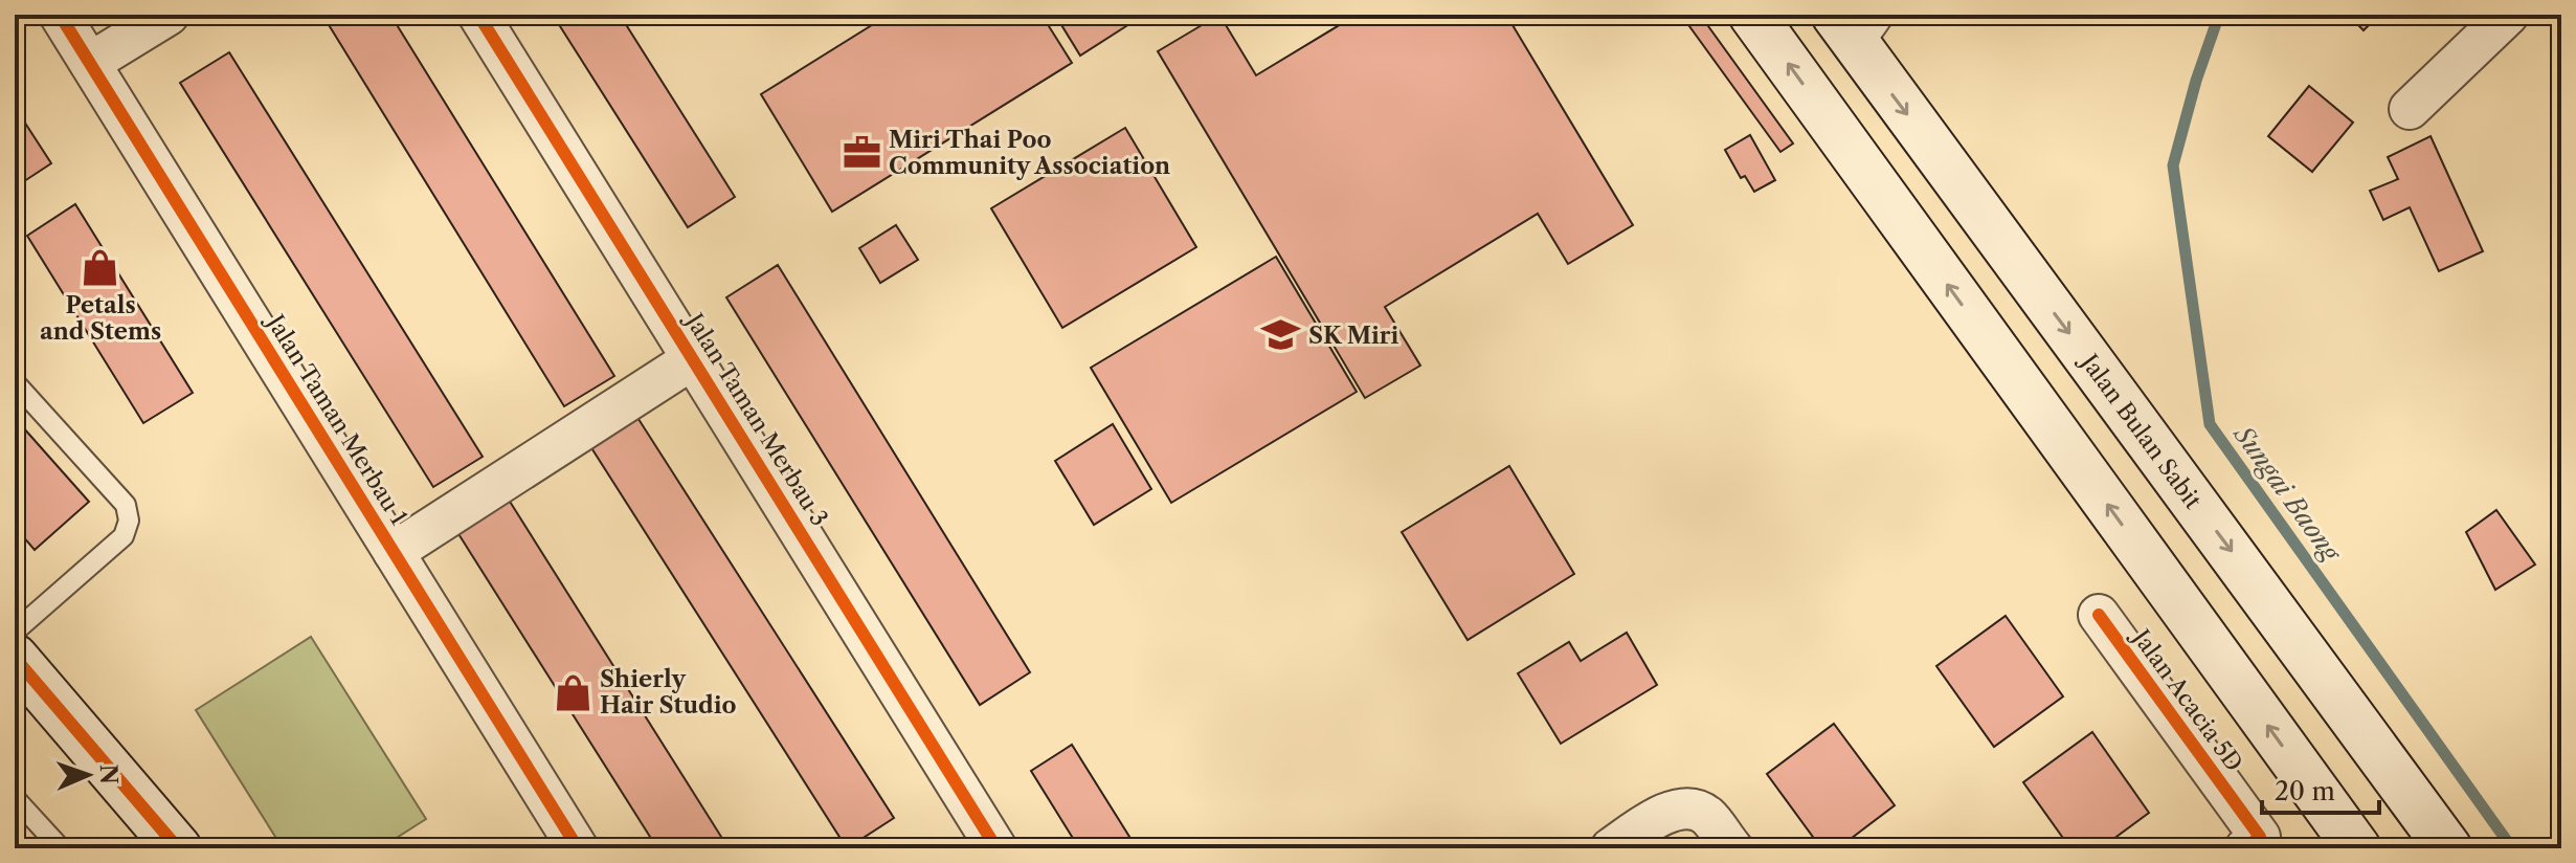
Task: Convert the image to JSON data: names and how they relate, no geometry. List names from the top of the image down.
{
  "streets": {
    "main road": ["Jalan Bulan Sabit"],
    "street": ["Jalan Taman Merbau 1", "Jalan Taman Merbau 3", "Jalan Acacia 5D"]
  },
  "water": ["Sungai Baong"],
  "places": {
    "office": ["Miri Thai Poo Community Association"],
    "shop": ["Petals and Stems", "Shierly Hair Studio"],
    "school or university": ["SK Miri"]
  },
  "scale_bar": "20 m",
  "north": "right"
}
